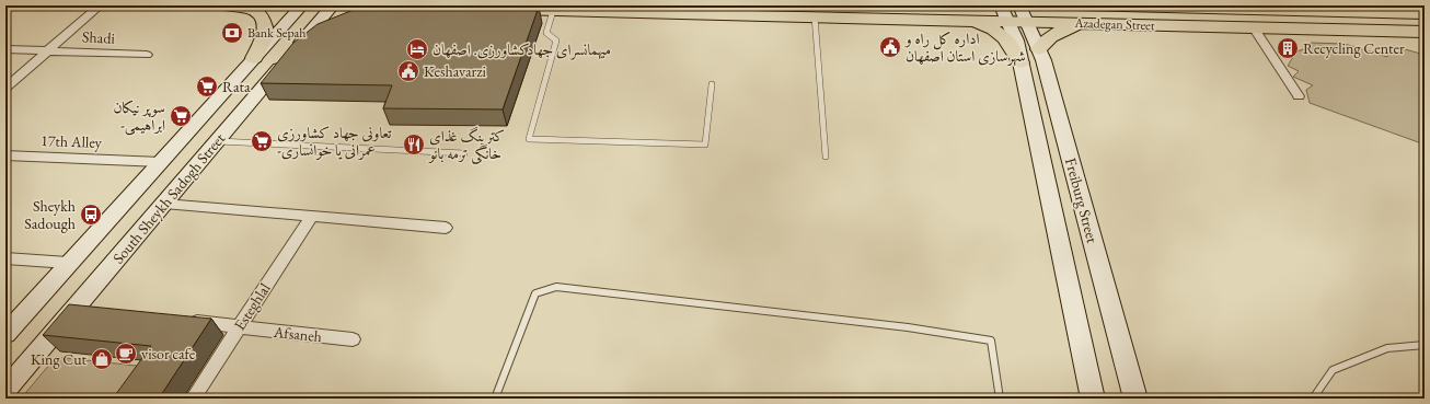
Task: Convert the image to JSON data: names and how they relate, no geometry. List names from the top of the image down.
{
  "streets": {
    "main road": ["Azadegan Street", "South Sheykh Sadogh Street", "Freiburg Street"],
    "street": [
      "Shadi",
      "17th Alley",
      "Esteghlal",
      "Afsaneh"
    ]
  },
  "crossings": [
    ["Azadegan Street", "Freiburg Street"],
    ["17th Alley", "South Sheykh Sadogh Street"],
    ["Esteghlal", "Afsaneh"]
  ],
  "places": {
    "bank": ["Bank Sepah"],
    "public building": ["اداره کل راه و شهرسازی استان اصفهان", "Keshavarzi"],
    "building": ["Recycling Center"],
    "hotel": ["میهمانسرای جهادکشاورزی. اصفهان"],
    "supermarket": ["Rata", "سوپر نیکان -ابراهیمی", "تعاونی جهاد کشاورزی -عمرانی یا خوانساری"],
    "restaurant": ["کترینگ غذای خانگی ترمه بانو"],
    "bus stop": ["Sheykh Sadough"],
    "cafe": ["visor cafe"],
    "shop": ["King Cut"]
  }
}
